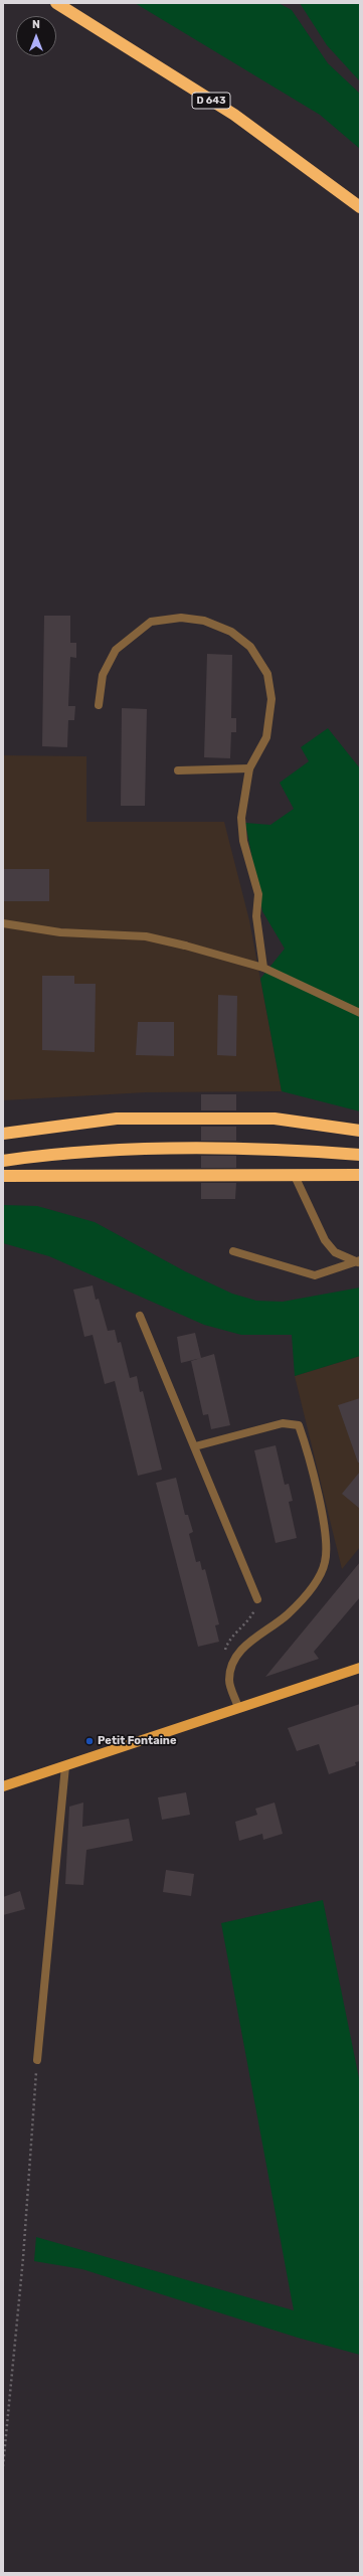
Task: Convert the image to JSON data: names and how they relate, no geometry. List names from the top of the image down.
{
  "streets": {
    "highway": ["D 643"]
  },
  "places": ["Petit Fontaine"],
  "north": "top"
}
